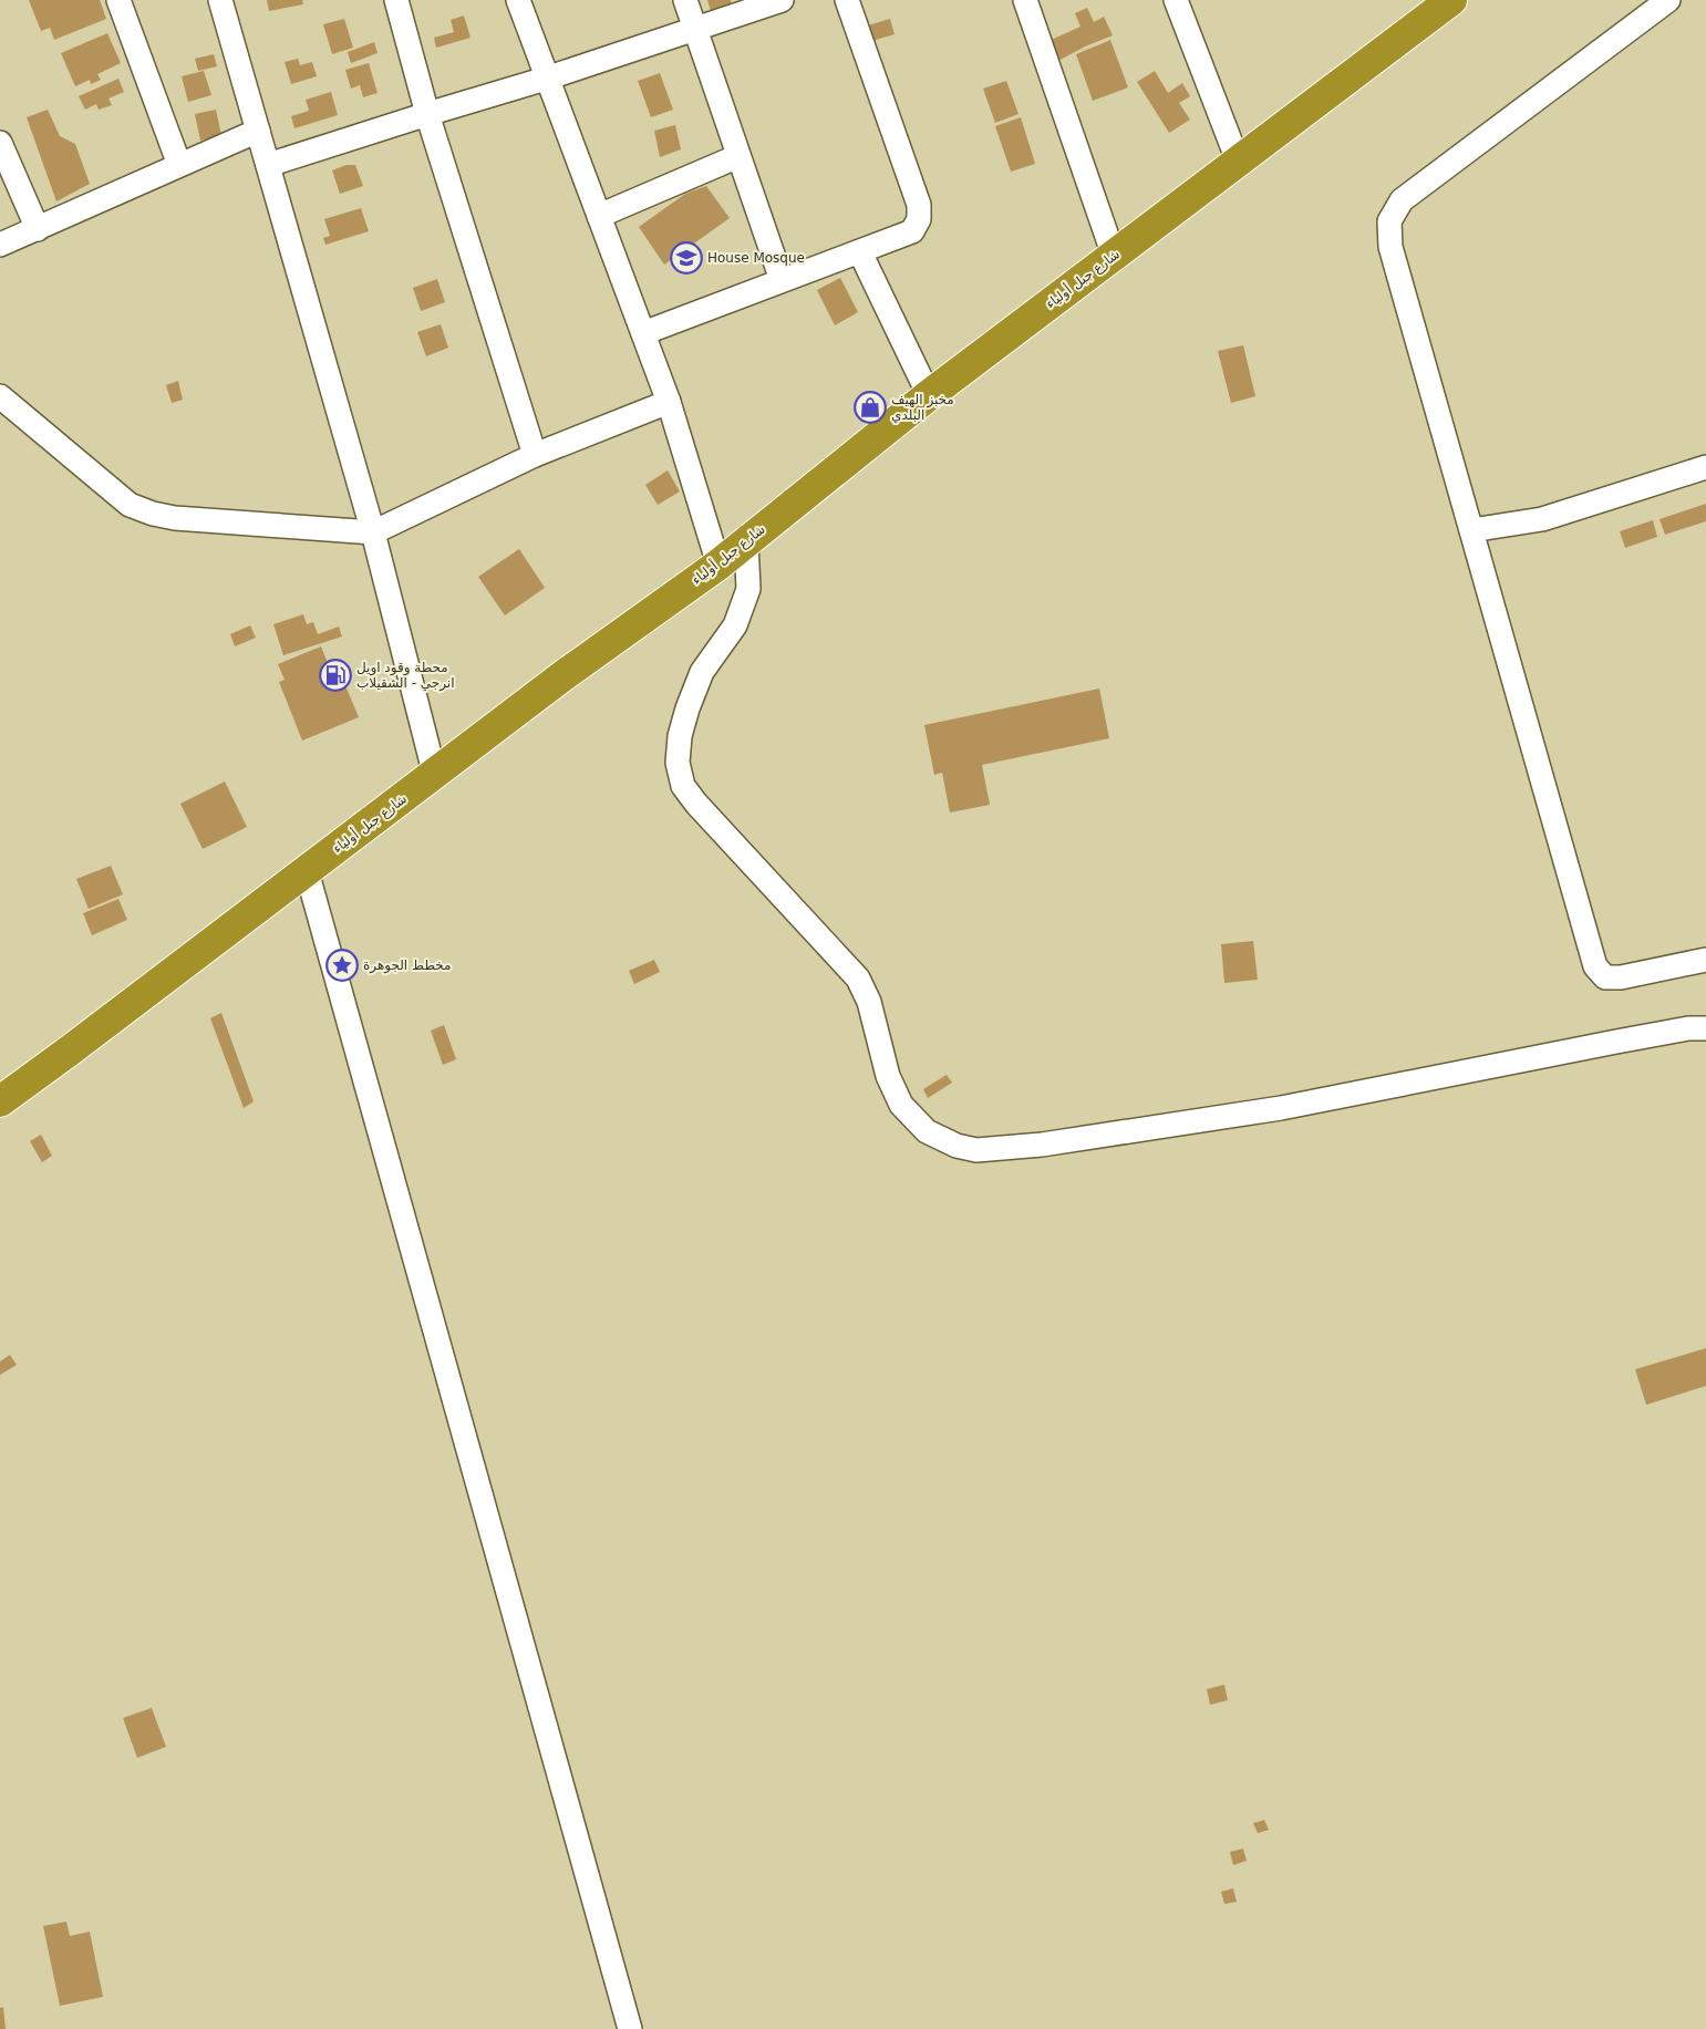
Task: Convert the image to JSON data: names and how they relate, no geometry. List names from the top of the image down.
{
  "streets": {
    "highway": ["شارع جبل أولياء"]
  },
  "places": {
    "school or university": ["House Mosque"],
    "shop": ["مخبز الهيف البلدي"],
    "fuel station": ["محطة وقود اويل انرجي - الشقيلاب"],
    "place": ["مخطط الجوهرة"]
  }
}
